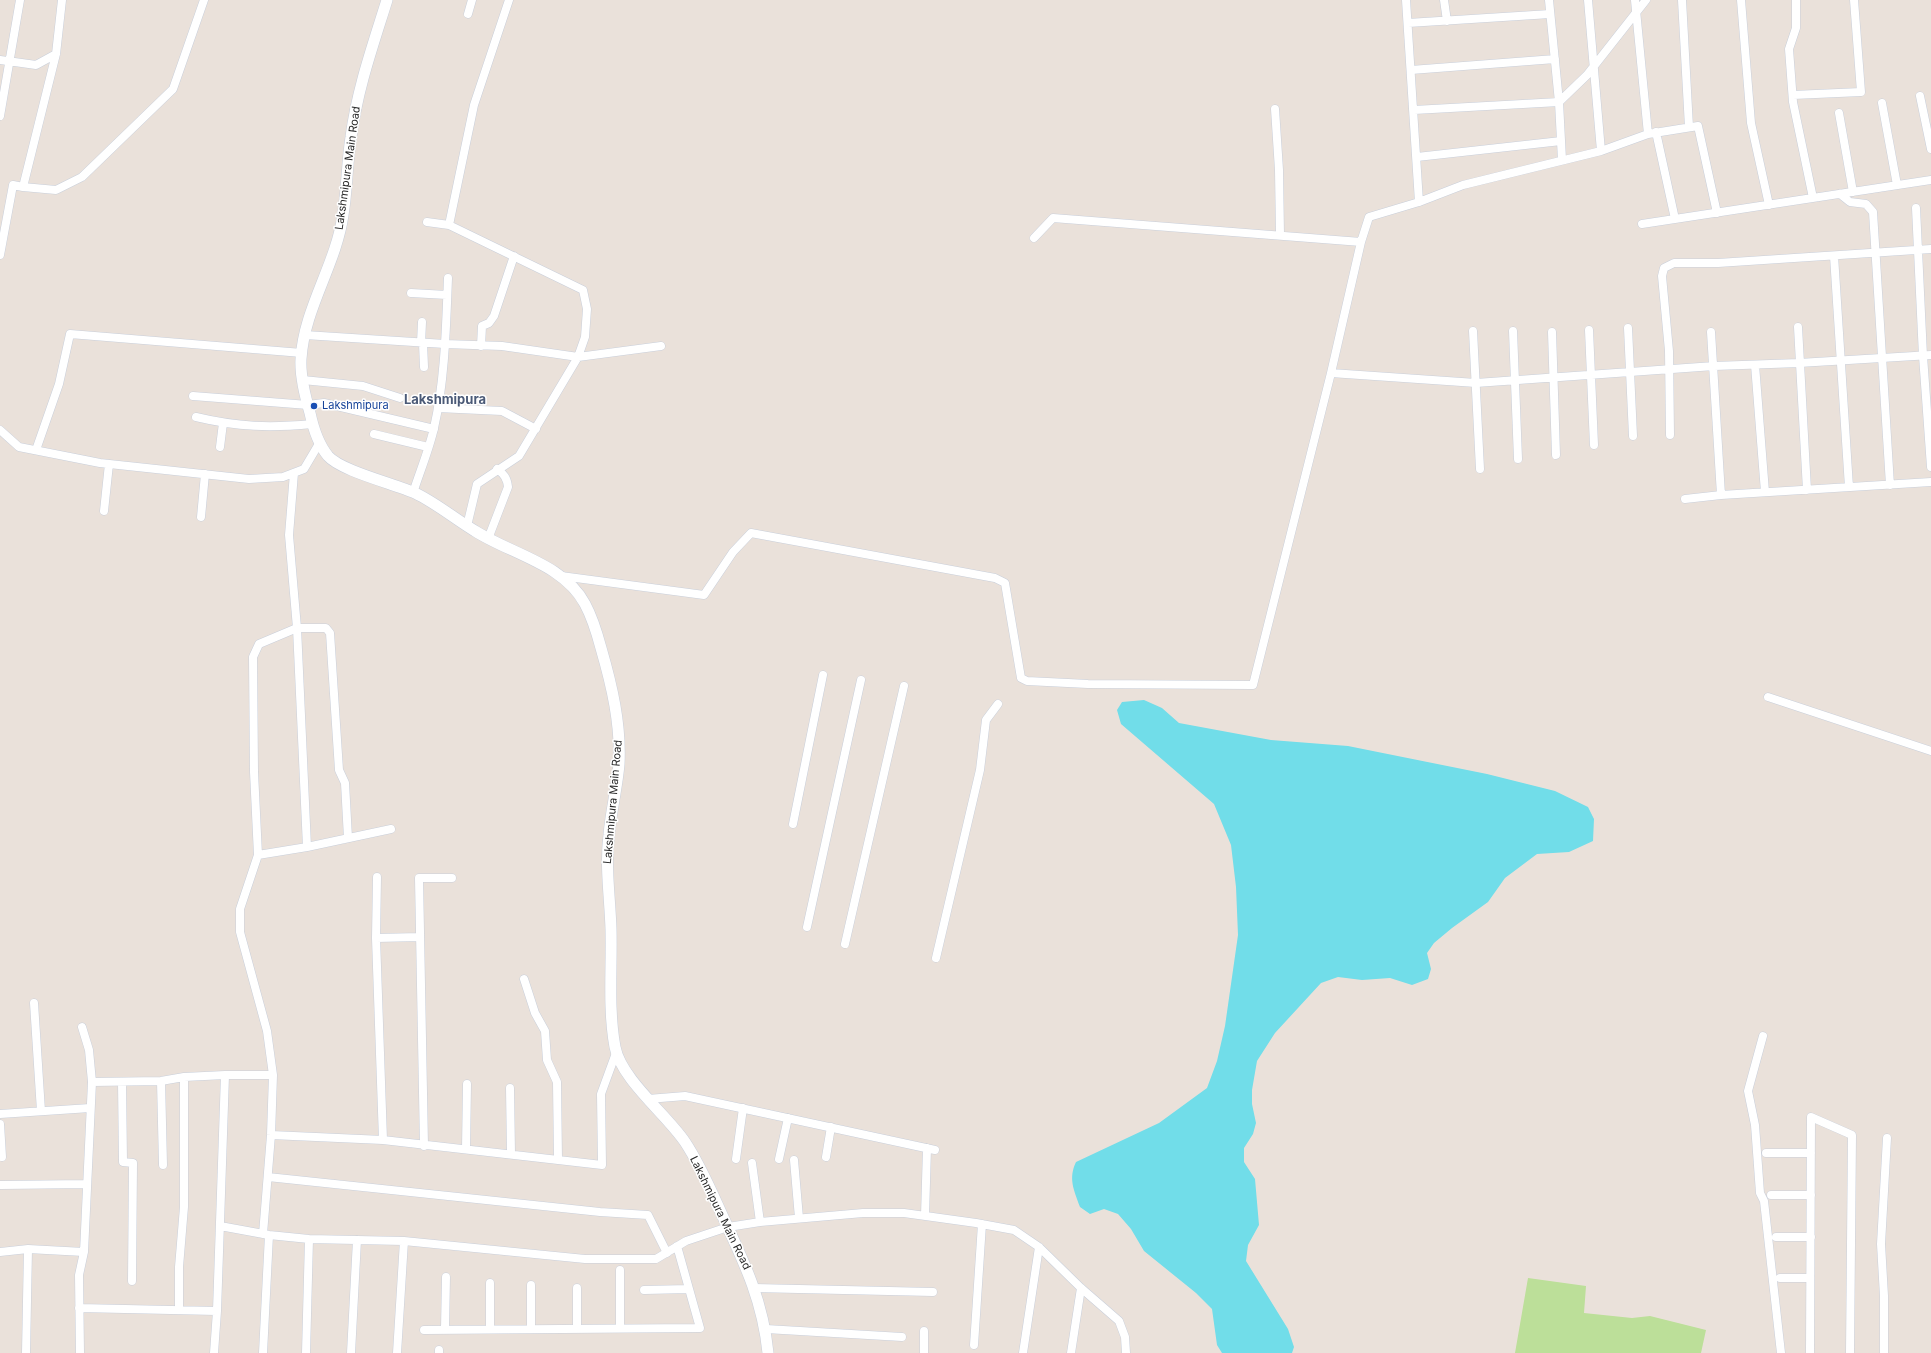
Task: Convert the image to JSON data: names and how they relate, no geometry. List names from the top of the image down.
{
  "streets": {
    "main road": ["Lakshmipura Main Road"]
  },
  "districts": ["Lakshmipura"],
  "places": ["Lakshmipura"]
}
